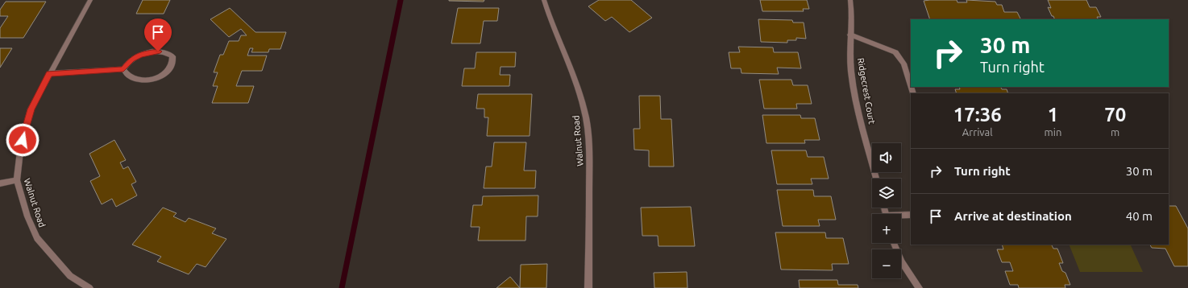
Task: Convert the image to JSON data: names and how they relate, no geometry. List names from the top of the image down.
{
  "streets": {
    "street": ["Ridgecrest Court", "Walnut Road"]
  },
  "page": {
    "turn": ["30 m", "Turn right"],
    "eta": [
      "17:36",
      "Arrival",
      "1",
      "min",
      "70",
      "m"
    ],
    "map_buttons": ["+", "−"],
    "list": [
      {
        "name": "Turn right",
        "value": "30 m"
      },
      {
        "name": "Arrive at destination",
        "value": "40 m"
      }
    ]
  }
}
